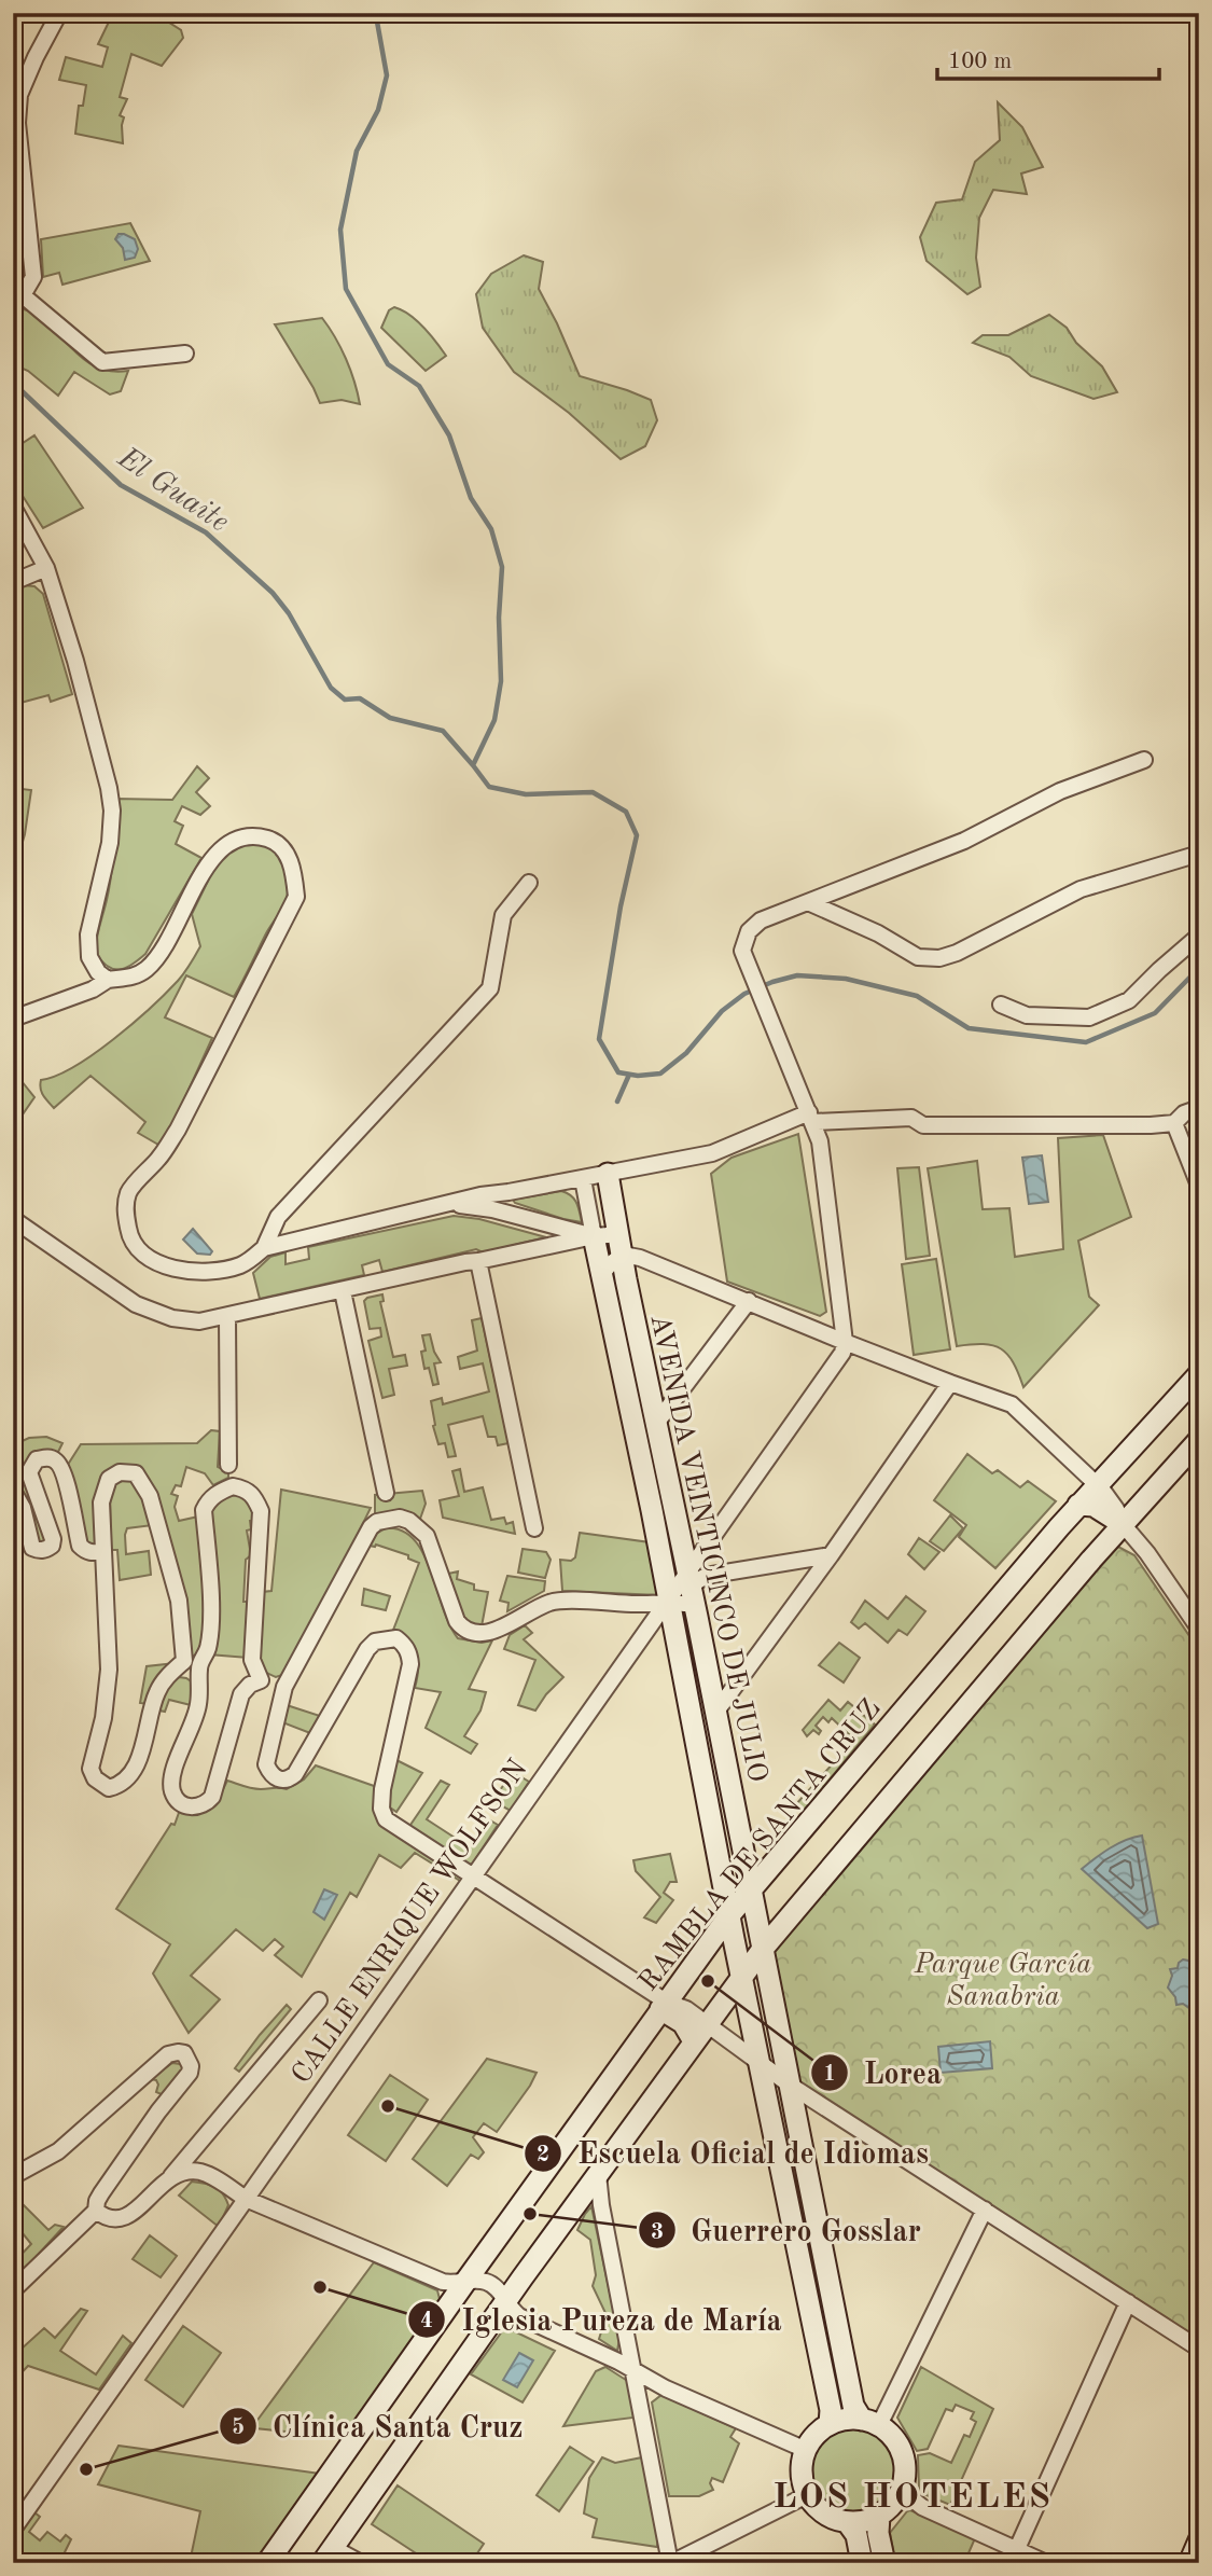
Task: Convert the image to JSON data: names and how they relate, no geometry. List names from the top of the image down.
{
  "streets": {
    "main road": ["AVENIDA VEINTICINCO DE JULIO", "RAMBLA DE SANTA CRUZ"],
    "street": ["CALLE ENRIQUE WOLFSON"]
  },
  "crossings": [
    ["AVENIDA VEINTICINCO DE JULIO", "RAMBLA DE SANTA CRUZ"],
    ["AVENIDA VEINTICINCO DE JULIO", "CALLE ENRIQUE WOLFSON"]
  ],
  "districts": ["LOS HOTELES"],
  "water": ["El Guaite"],
  "parks": ["Parque García Sanabria"],
  "places": [
    "Lorea",
    "Escuela Oficial de Idiomas",
    "Guerrero Gosslar",
    "Iglesia Pureza de María",
    "Clínica Santa Cruz"
  ],
  "scale_bar": "100 m"
}
